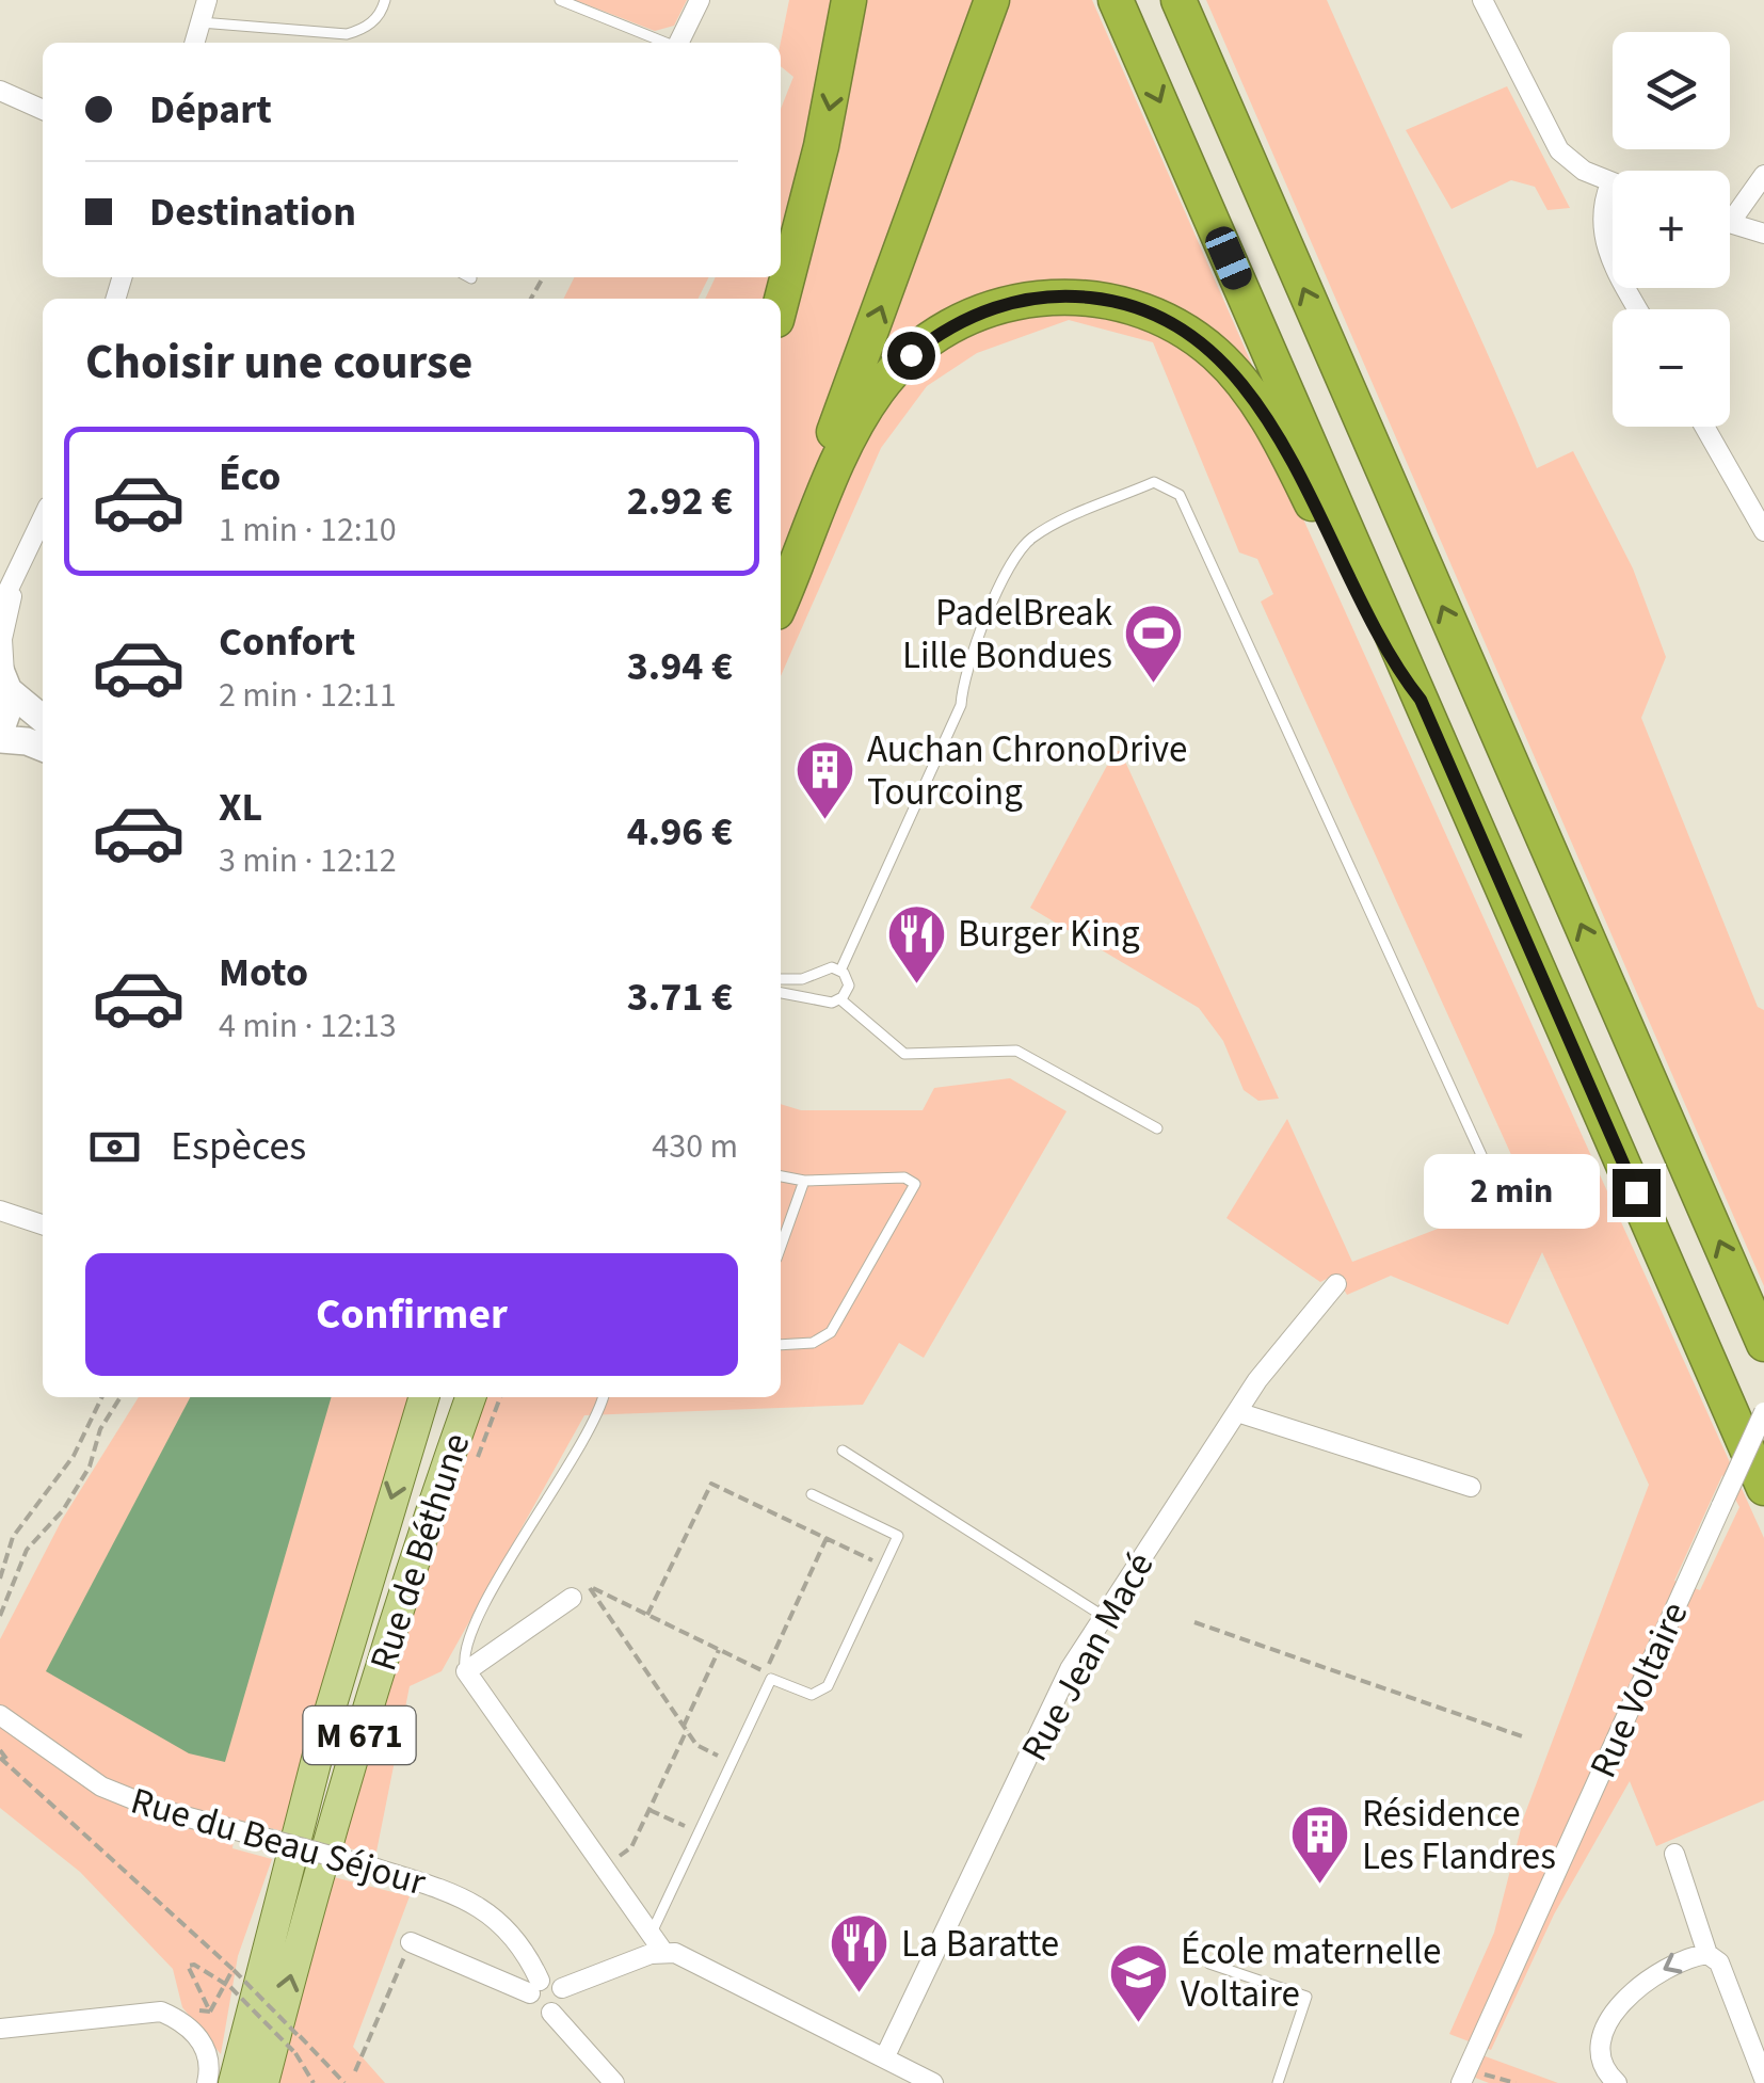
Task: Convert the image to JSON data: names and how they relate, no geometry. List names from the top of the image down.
{
  "streets": {
    "main road": ["Rue de Béthune", "M 671"],
    "street": ["Rue Jean Macé", "Rue Voltaire", "Rue du Beau Séjour"]
  },
  "places": {
    "sports": ["PadelBreak Lille Bondues"],
    "building": ["Auchan ChronoDrive Tourcoing", "Résidence Les Flandres"],
    "restaurant": ["Burger King", "La Baratte"],
    "school or university": ["École maternelle Voltaire"]
  },
  "page": {
    "map_buttons": ["+", "−"],
    "banner": ["Départ", "Destination"],
    "heading": "Choisir une course",
    "list": [
      {
        "name": "Éco",
        "note": "1 min · 12:10",
        "value": "2.92 €"
      },
      {
        "name": "Confort",
        "note": "2 min · 12:11",
        "value": "3.94 €"
      },
      {
        "name": "XL",
        "note": "3 min · 12:12",
        "value": "4.96 €"
      },
      {
        "name": "Moto",
        "note": "4 min · 12:13",
        "value": "3.71 €"
      }
    ],
    "pay": ["Espèces", "430 m"],
    "bubble": "2 min",
    "buttons": "Confirmer"
  }
}
